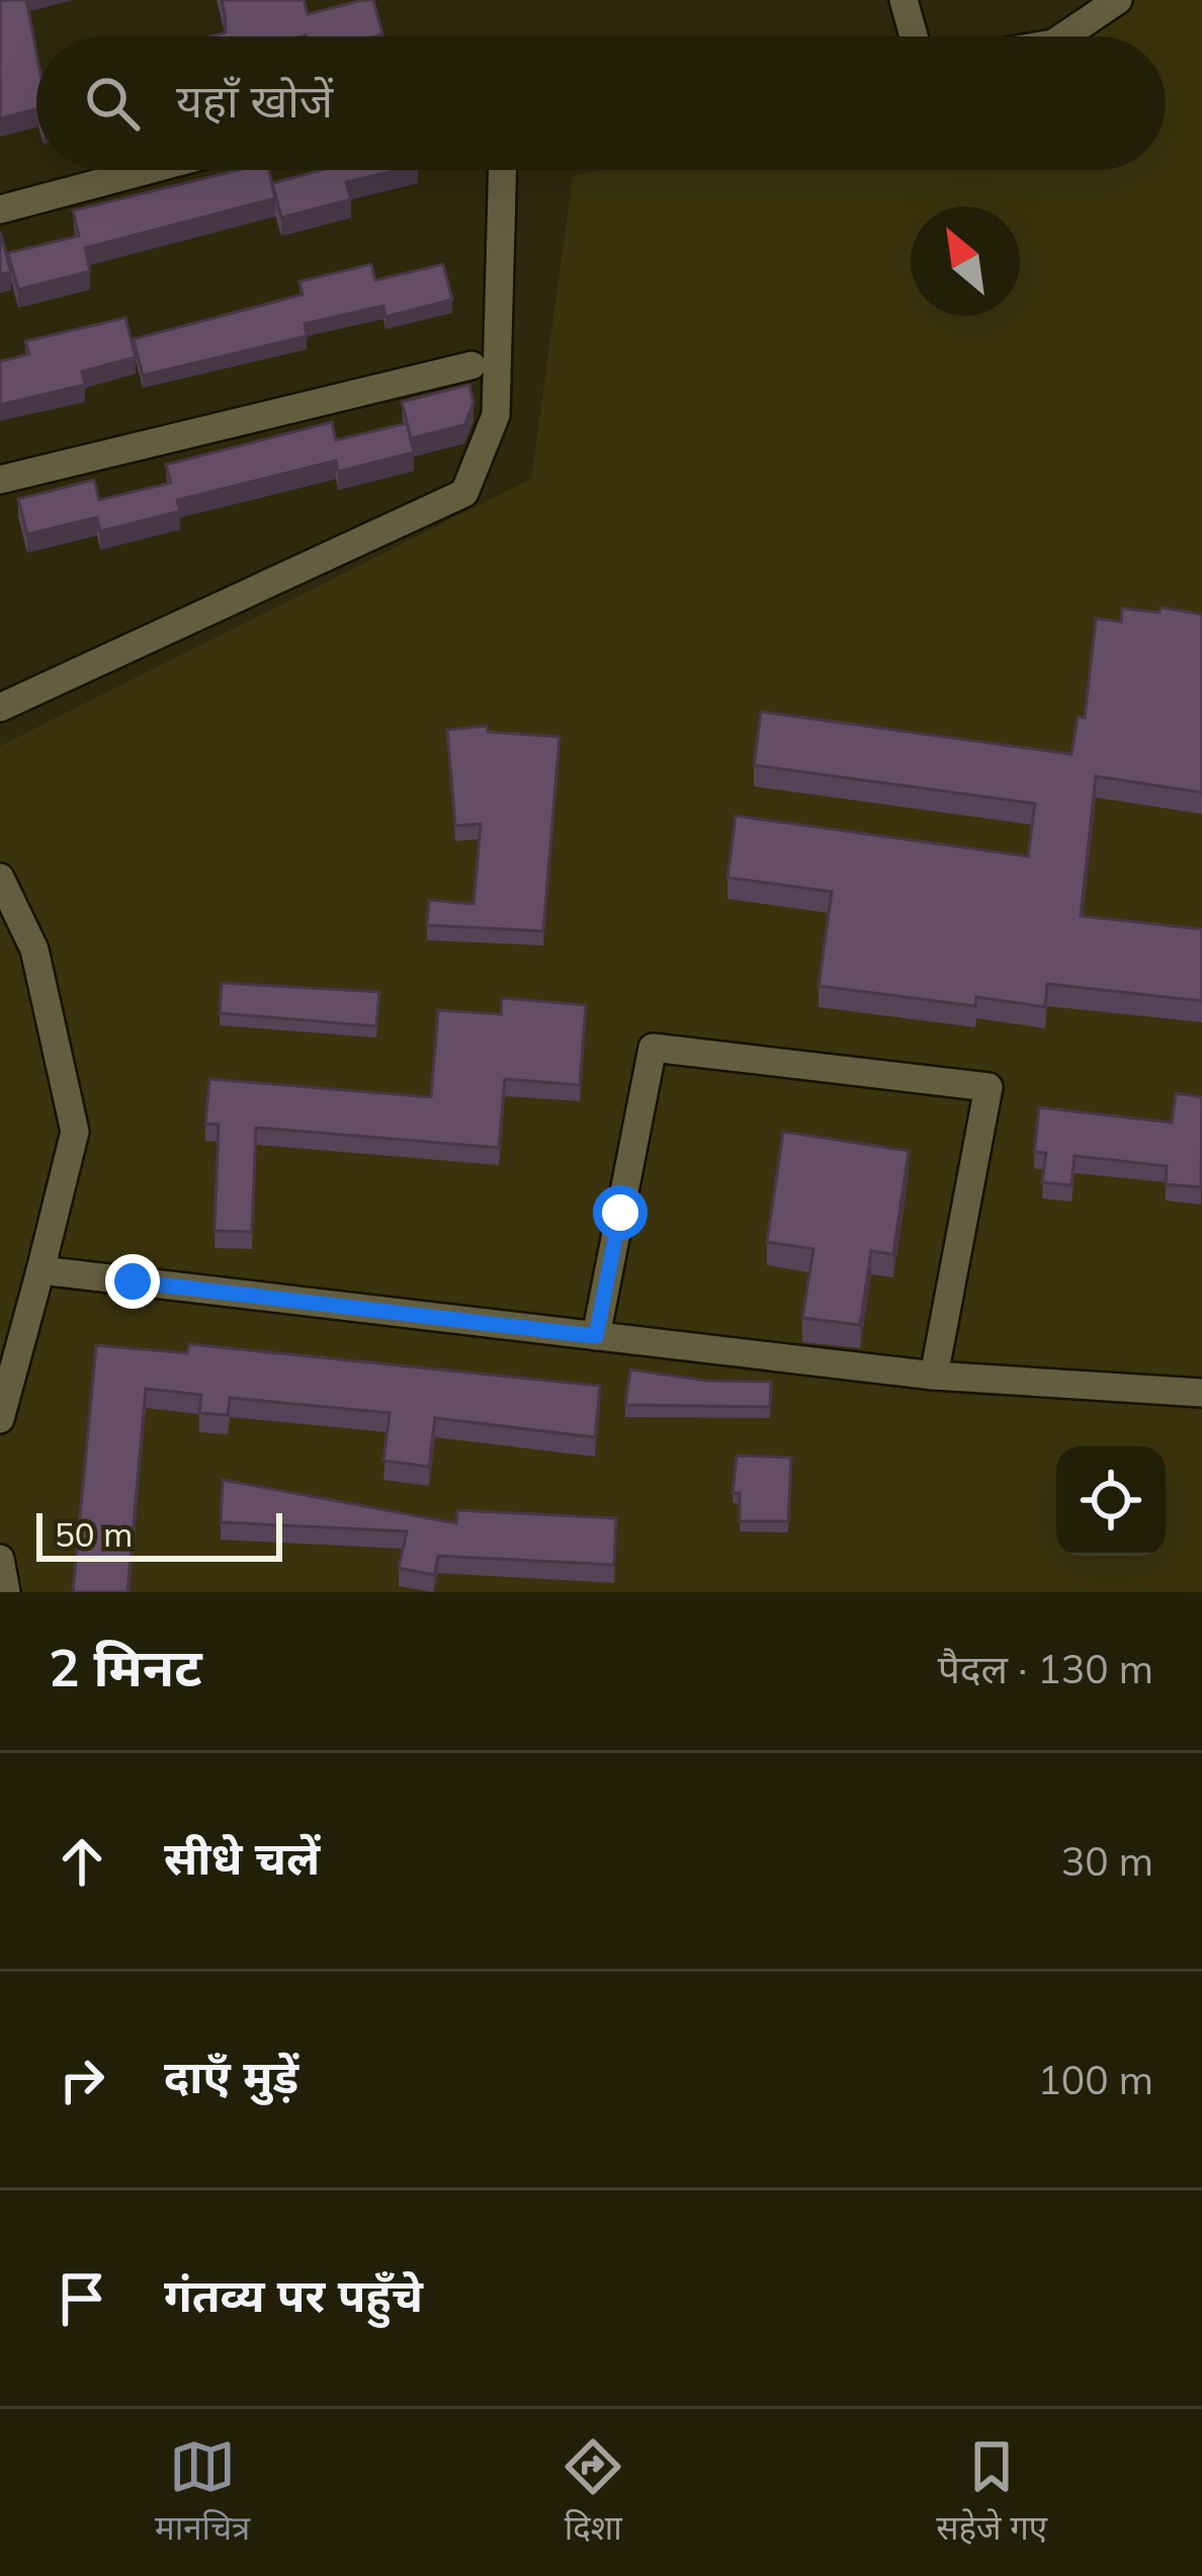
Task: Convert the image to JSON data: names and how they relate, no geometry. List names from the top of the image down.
{
  "scale_bar": "50 m",
  "north": "top left",
  "page": {
    "search": "यहाँ खोजें",
    "scale": "50 m",
    "heading": ["2 मिनट", "पैदल · 130 m"],
    "list": [
      ["सीधे चलें", "30 m"],
      ["दाएँ मुड़ें", "100 m"],
      "गंतव्य पर पहुँचे"
    ],
    "nav": ["मानचित्र", "दिशा", "सहेजे गए"]
  }
}
